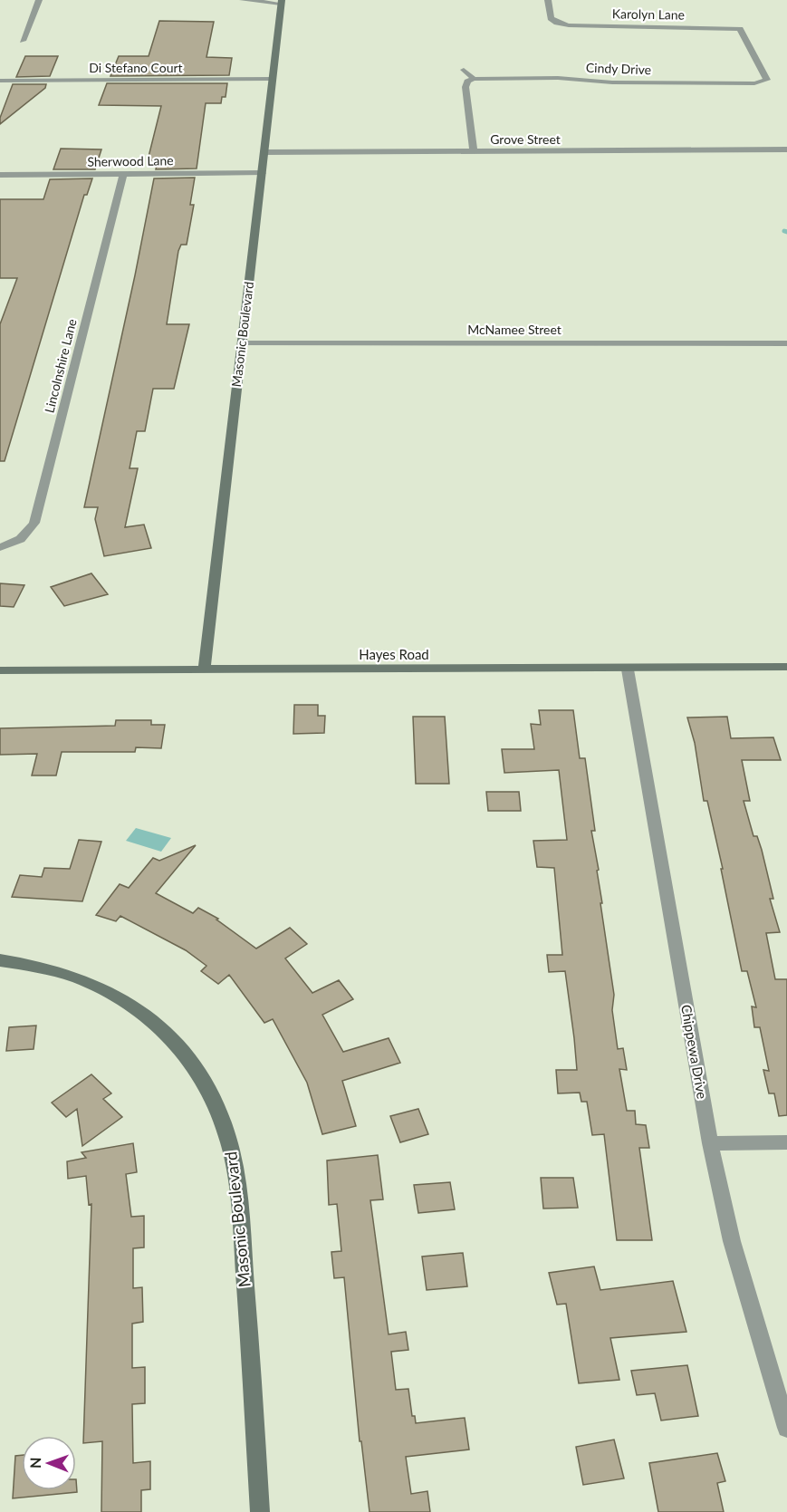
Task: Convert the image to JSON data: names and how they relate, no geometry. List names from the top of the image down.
{
  "streets": {
    "street": [
      "Karolyn Lane",
      "Di Stefano Court",
      "Cindy Drive",
      "Grove Street",
      "Sherwood Lane",
      "McNamee Street",
      "Masonic Boulevard",
      "Lincolnshire Lane",
      "Hayes Road",
      "Chippewa Drive"
    ]
  },
  "crossings": [
    ["Karolyn Lane", "Cindy Drive"],
    ["Di Stefano Court", "Masonic Boulevard"],
    ["Grove Street", "Masonic Boulevard"],
    ["Sherwood Lane", "Masonic Boulevard"],
    ["Sherwood Lane", "Lincolnshire Lane"],
    ["McNamee Street", "Masonic Boulevard"],
    ["Masonic Boulevard", "Hayes Road"],
    ["Hayes Road", "Chippewa Drive"]
  ],
  "north": "left"
}
